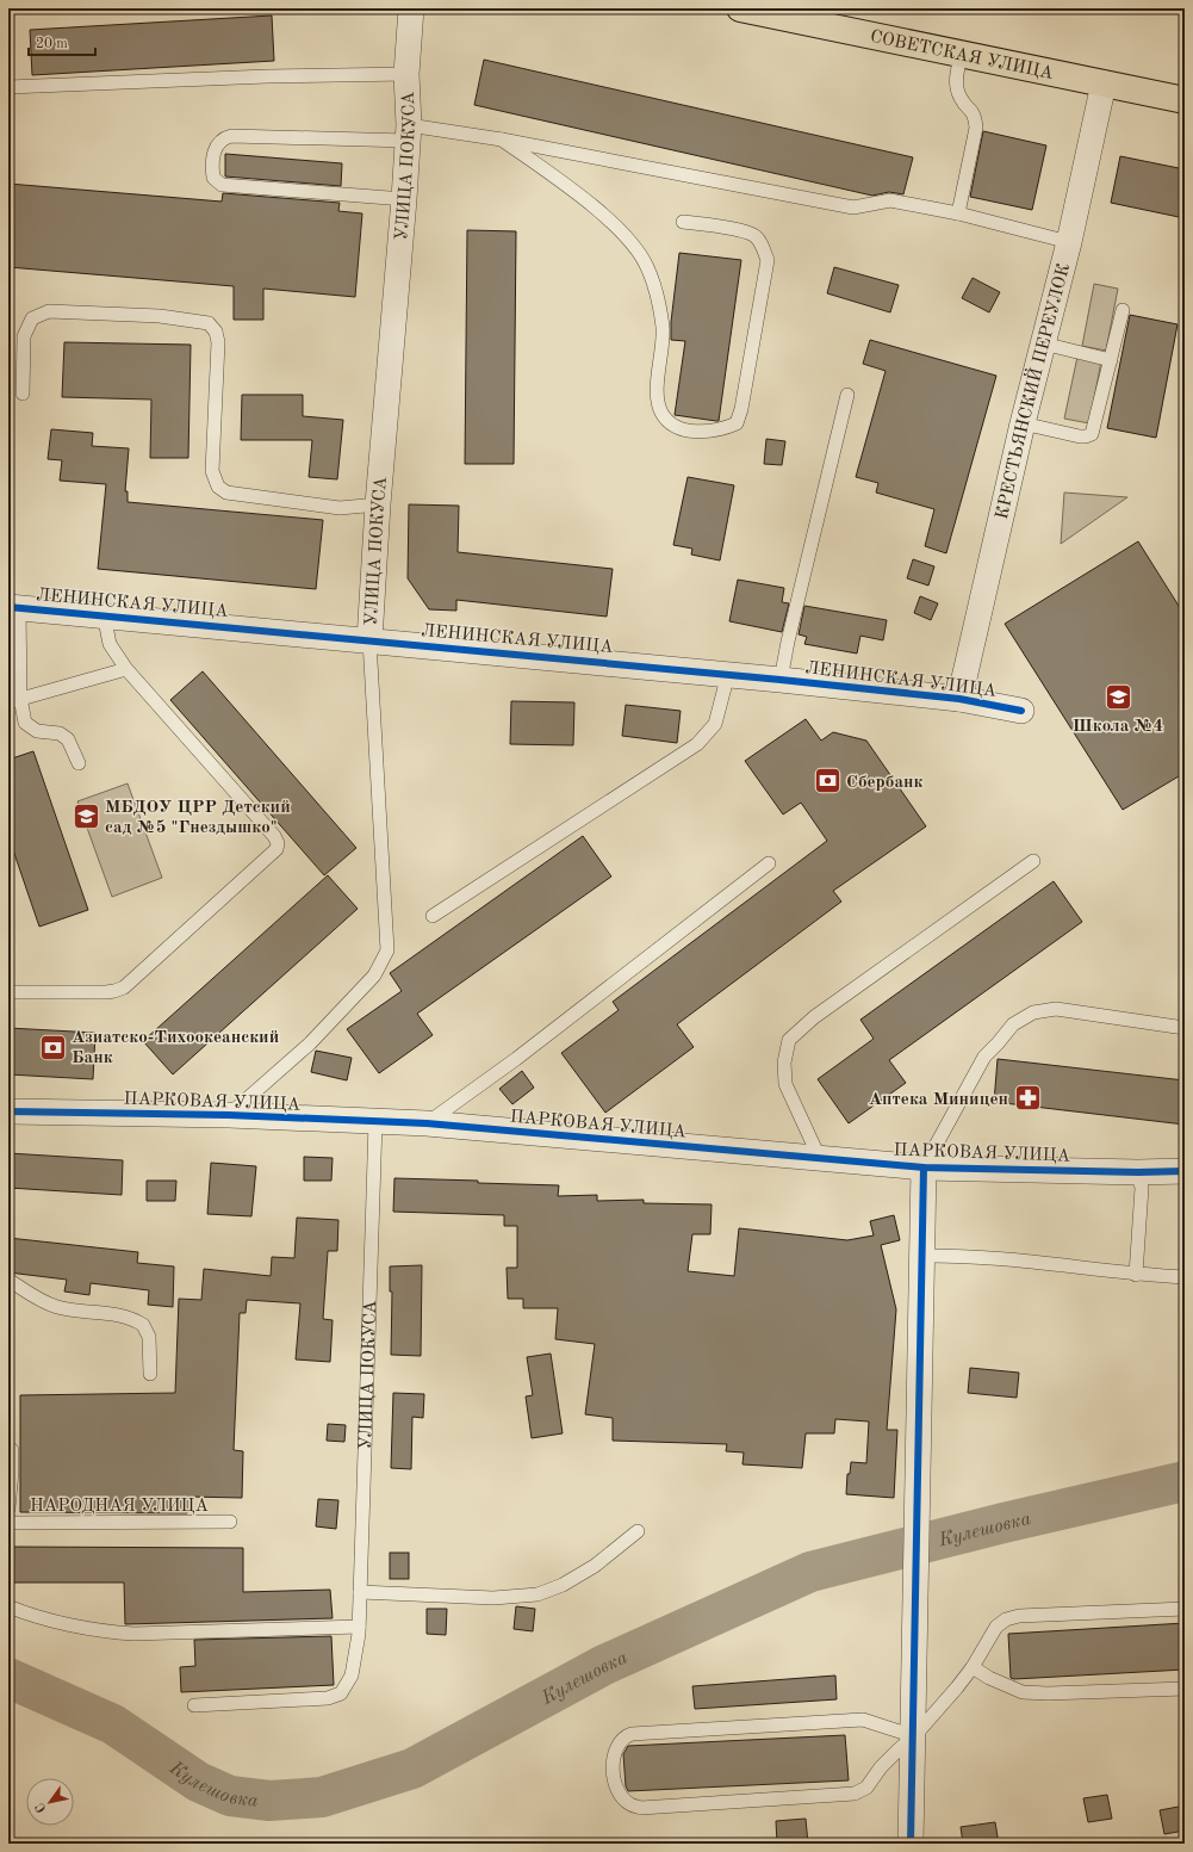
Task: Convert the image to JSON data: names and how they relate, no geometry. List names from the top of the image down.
{
  "streets": {
    "main road": ["СОВЕТСКАЯ УЛИЦА"],
    "street": [
      "УЛИЦА ПОКУСА",
      "КРЕСТЬЯНСКИЙ ПЕРЕУЛОК",
      "ЛЕНИНСКАЯ УЛИЦА",
      "ПАРКОВАЯ УЛИЦА"
    ],
    "lane": ["НАРОДНАЯ УЛИЦА"]
  },
  "crossings": [
    ["СОВЕТСКАЯ УЛИЦА", "КРЕСТЬЯНСКИЙ ПЕРЕУЛОК"],
    ["УЛИЦА ПОКУСА", "ЛЕНИНСКАЯ УЛИЦА"],
    ["УЛИЦА ПОКУСА", "ПАРКОВАЯ УЛИЦА"],
    ["КРЕСТЬЯНСКИЙ ПЕРЕУЛОК", "ЛЕНИНСКАЯ УЛИЦА"]
  ],
  "water": ["Кулешовка"],
  "places": {
    "school or university": ["Школа №4", "МБДОУ ЦРР Детский сад №5 \"Гнездышко\""],
    "bank": ["Сбербанк", "Азиатско-Тихоокеанский Банк"],
    "pharmacy": ["Аптека Миницен"]
  },
  "scale_bar": "20 m",
  "north": "bottom left"
}
